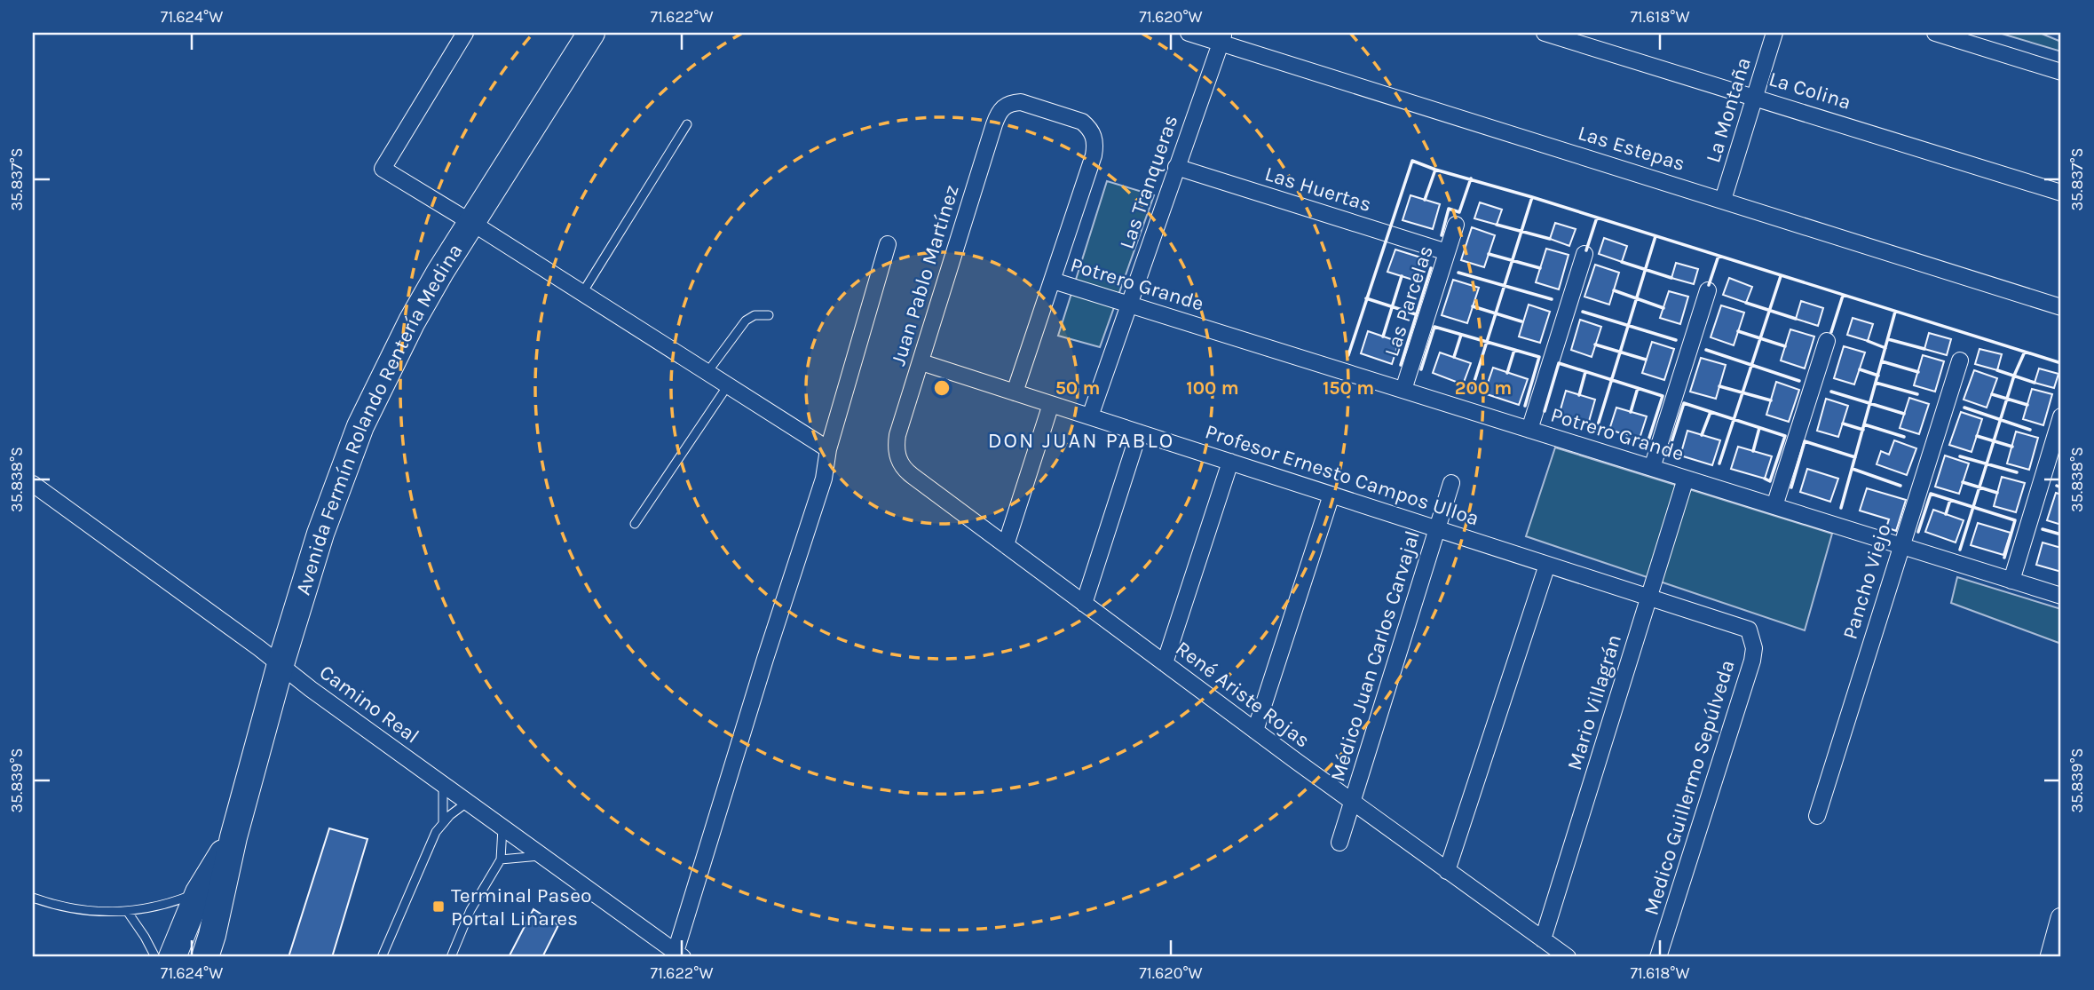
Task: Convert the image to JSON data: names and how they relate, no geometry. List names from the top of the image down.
{
  "streets": {
    "main road": ["Avenida Fermín Rolando Rentería Medina"],
    "street": [
      "La Colina",
      "La Montaña",
      "Las Estepas",
      "Las Tranqueras",
      "Las Huertas",
      "Juan Pablo Martínez",
      "Potrero Grande",
      "Las Parcelas",
      "Profesor Ernesto Campos Ulloa",
      "Pancho Viejo",
      "Médico Juan Carlos Carvajal",
      "René Ariste Rojas",
      "Mario Villagrán",
      "Camino Real",
      "Medico Guillermo Sepúlveda"
    ]
  },
  "crossings": [
    ["La Colina", "La Montaña"],
    ["La Montaña", "Las Estepas"],
    ["Las Estepas", "Las Tranqueras"],
    ["Las Tranqueras", "Las Huertas"],
    ["Las Tranqueras", "Potrero Grande"],
    ["Las Tranqueras", "Profesor Ernesto Campos Ulloa"],
    ["Las Huertas", "Las Parcelas"],
    ["Juan Pablo Martínez", "Potrero Grande"],
    ["Juan Pablo Martínez", "Profesor Ernesto Campos Ulloa"],
    ["Juan Pablo Martínez", "René Ariste Rojas"],
    ["Potrero Grande", "Las Parcelas"],
    ["Potrero Grande", "Pancho Viejo"],
    ["Potrero Grande", "Mario Villagrán"],
    ["Avenida Fermín Rolando Rentería Medina", "Camino Real"],
    ["Profesor Ernesto Campos Ulloa", "Médico Juan Carlos Carvajal"],
    ["Profesor Ernesto Campos Ulloa", "Mario Villagrán"],
    ["Profesor Ernesto Campos Ulloa", "Medico Guillermo Sepúlveda"],
    ["Médico Juan Carlos Carvajal", "René Ariste Rojas"],
    ["René Ariste Rojas", "Mario Villagrán"]
  ],
  "districts": ["DON JUAN PABLO"],
  "places": {
    "transit": ["Terminal Paseo Portal Linares"]
  },
  "coordinates": [
    "71.624°W",
    "71.622°W",
    "71.620°W",
    "71.618°W",
    "35.837°S",
    "35.838°S",
    "35.839°S"
  ],
  "rings": [
    "50 m",
    "100 m",
    "150 m",
    "200 m"
  ]
}
